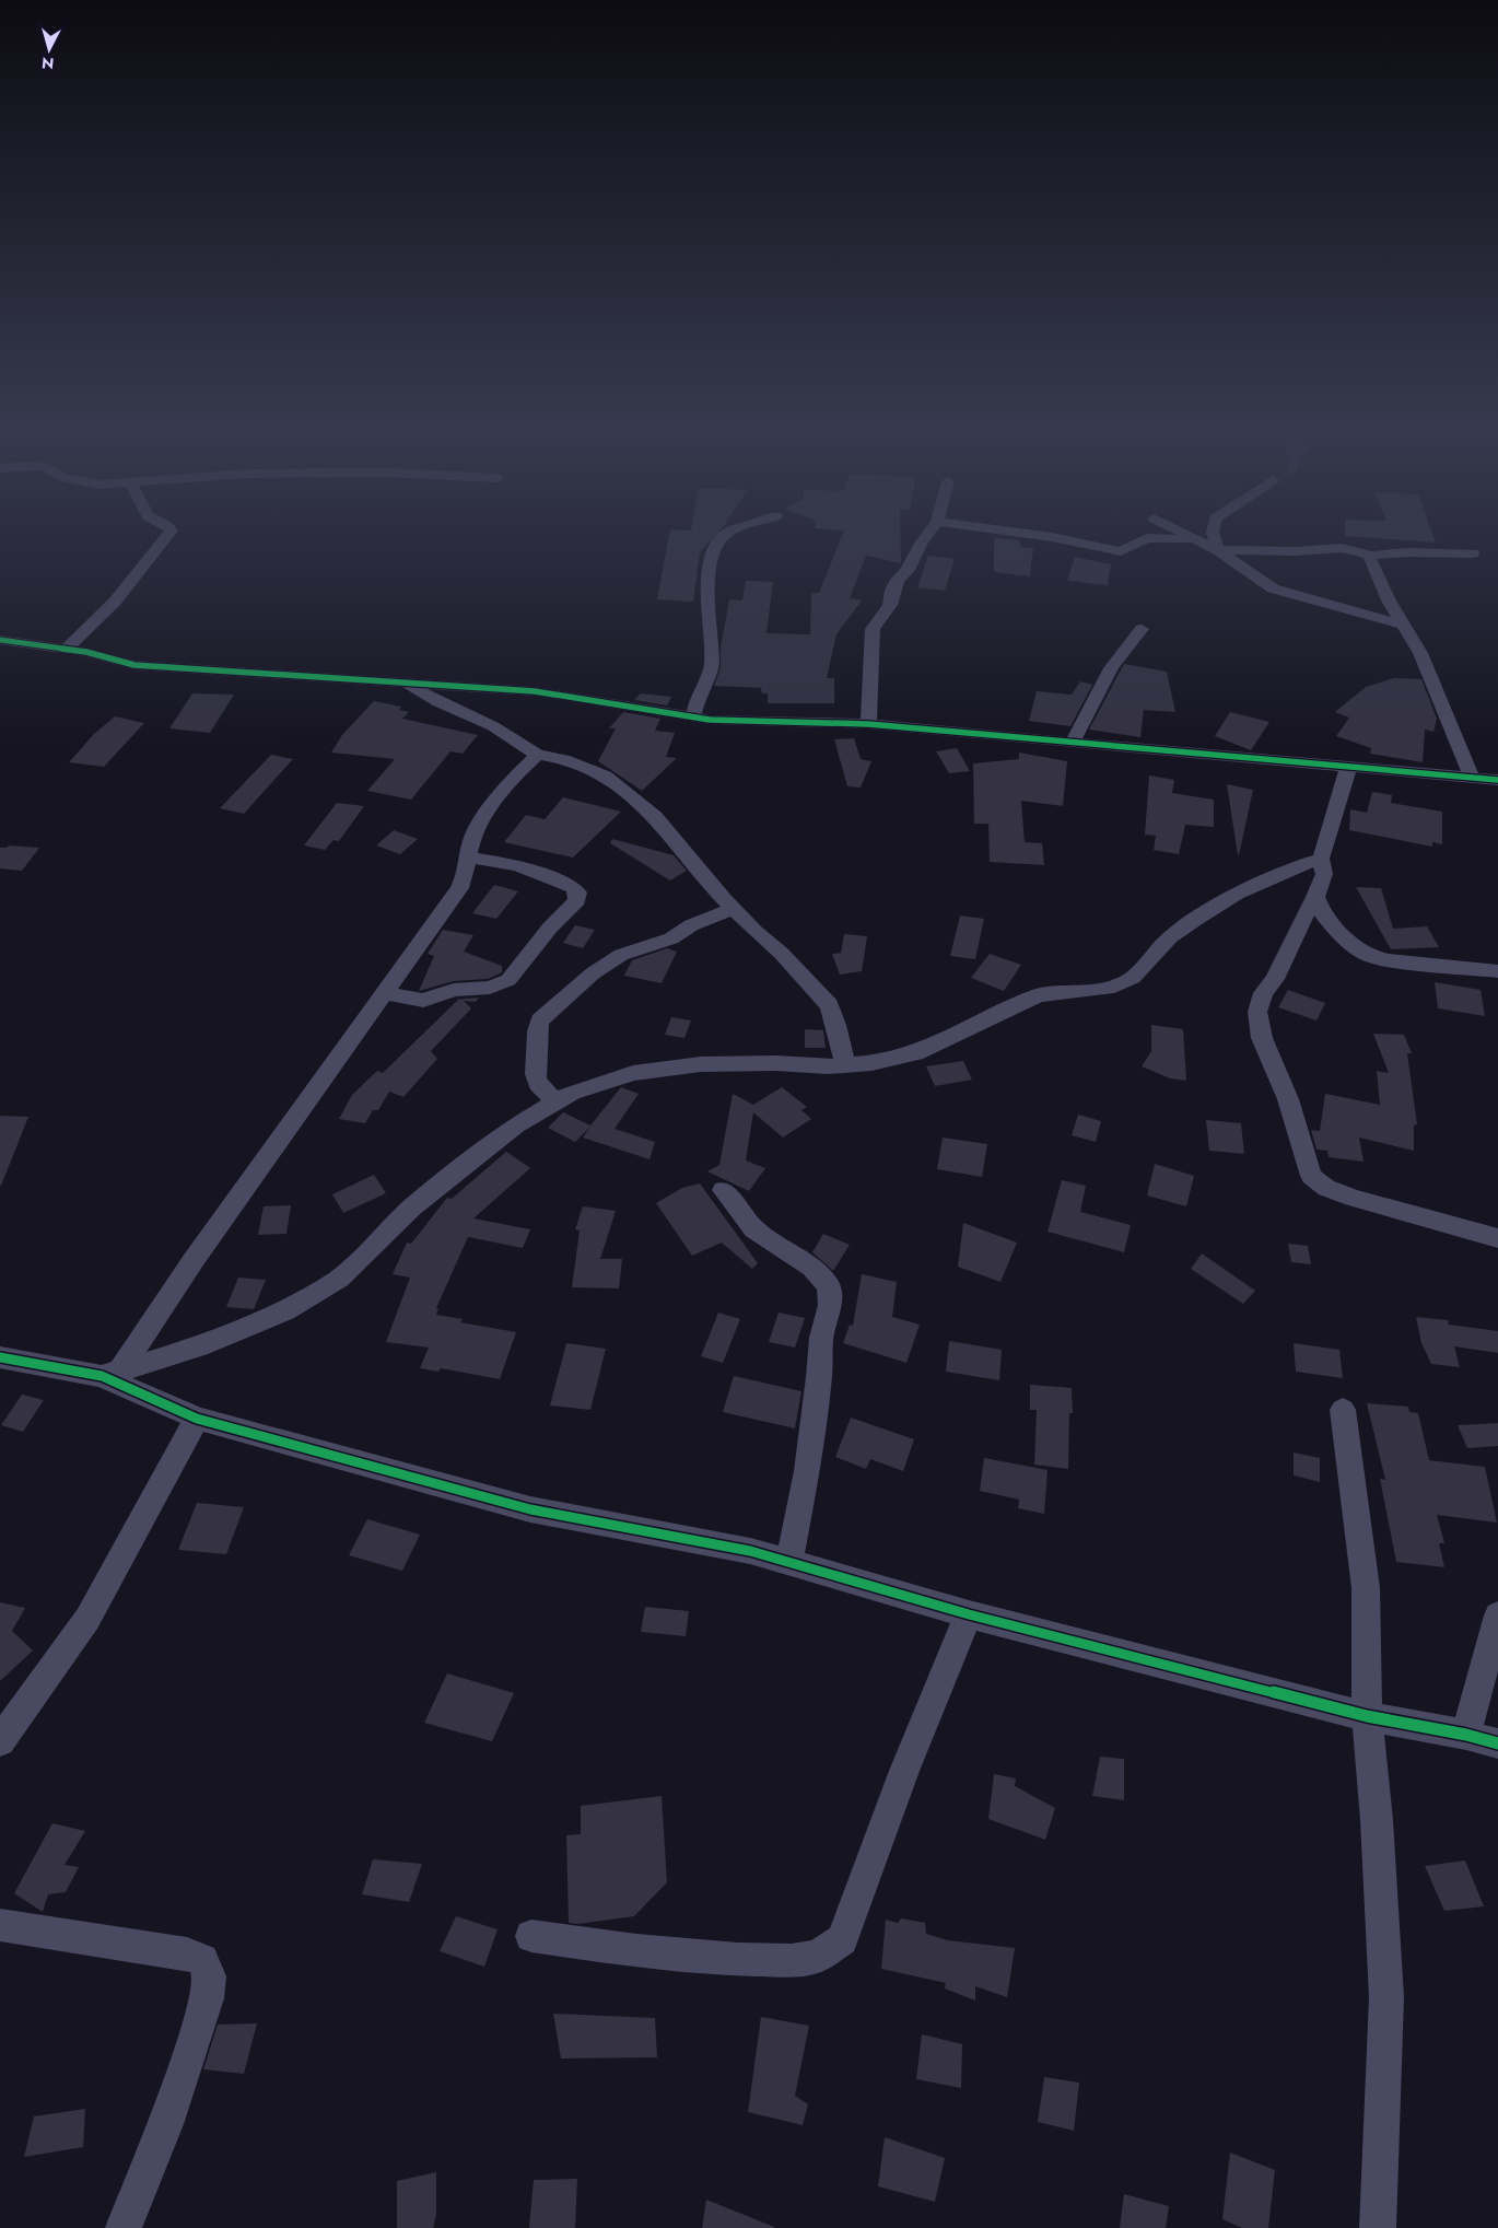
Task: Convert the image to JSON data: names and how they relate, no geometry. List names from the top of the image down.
{
  "north": "bottom"
}
